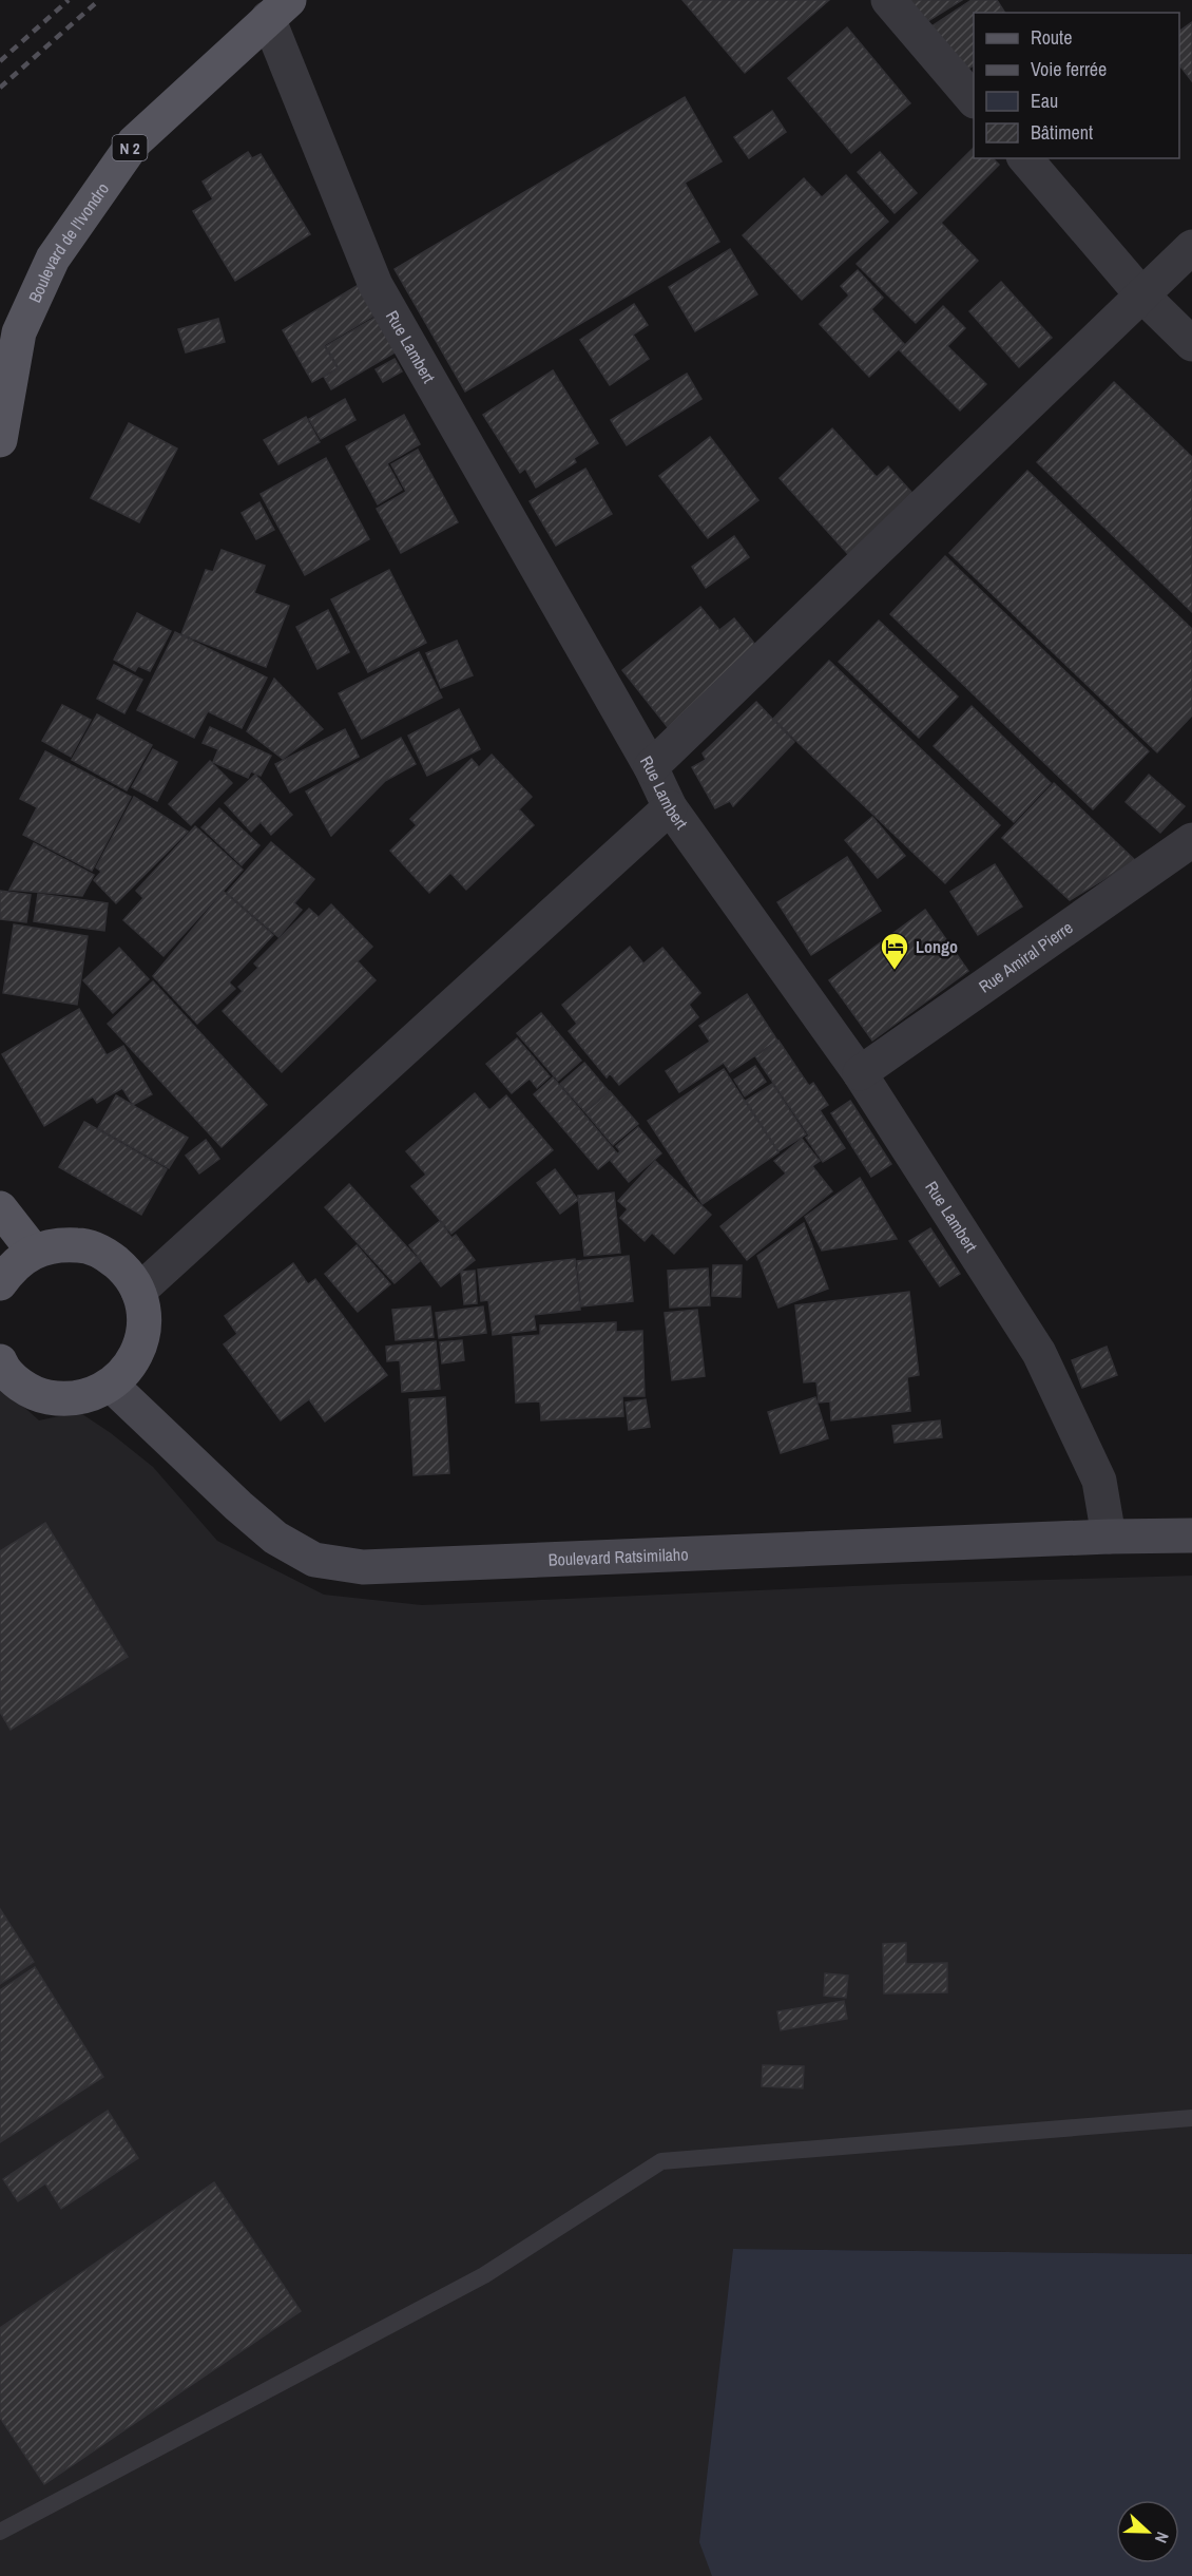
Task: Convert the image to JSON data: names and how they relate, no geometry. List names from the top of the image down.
{
  "streets": {
    "main road": ["N 2", "Boulevard de l'Ivondro", "Boulevard Ratsimilaho"],
    "street": ["Rue Lambert", "Rue Amiral Pierre"]
  },
  "crossings": [
    ["N 2", "Boulevard de l'Ivondro"],
    ["Boulevard de l'Ivondro", "Rue Lambert"],
    ["Rue Lambert", "Rue Amiral Pierre"],
    ["Rue Lambert", "Boulevard Ratsimilaho"]
  ],
  "places": {
    "hotel": ["Longo"]
  },
  "legend": [
    "Route",
    "Voie ferrée",
    "Eau",
    "Bâtiment"
  ],
  "north": "right"
}
